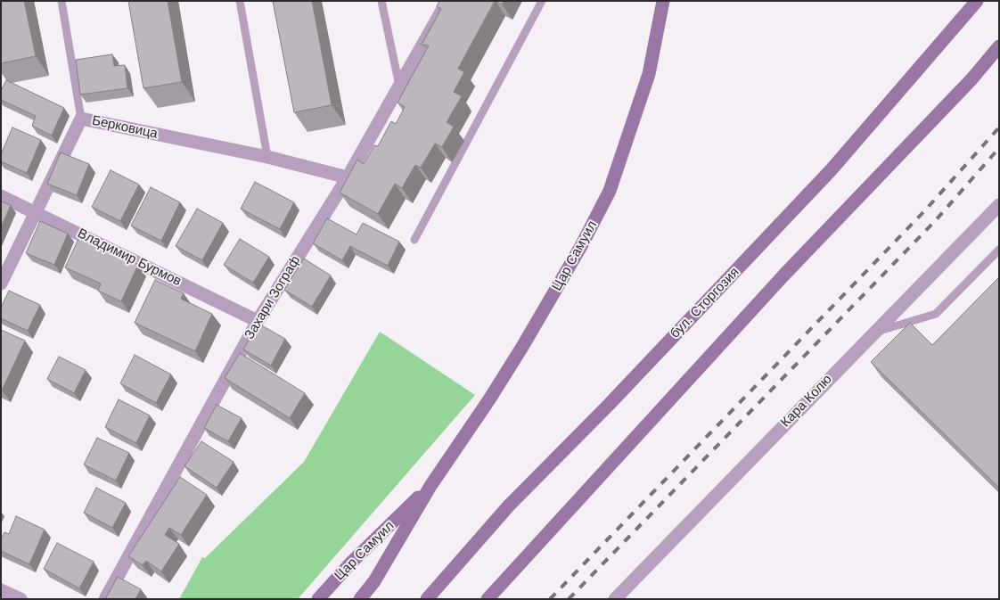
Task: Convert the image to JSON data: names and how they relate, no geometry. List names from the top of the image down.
{
  "streets": {
    "main road": ["Цар Самуил", "бул. Сторгозия"],
    "street": [
      "Берковица",
      "Владимир Бурмов",
      "Захари Зограф",
      "Кара Колю"
    ]
  },
  "crossings": [
    ["Берковица", "Владимир Бурмов"],
    ["Берковица", "Захари Зограф"],
    ["Владимир Бурмов", "Захари Зограф"]
  ]
}
